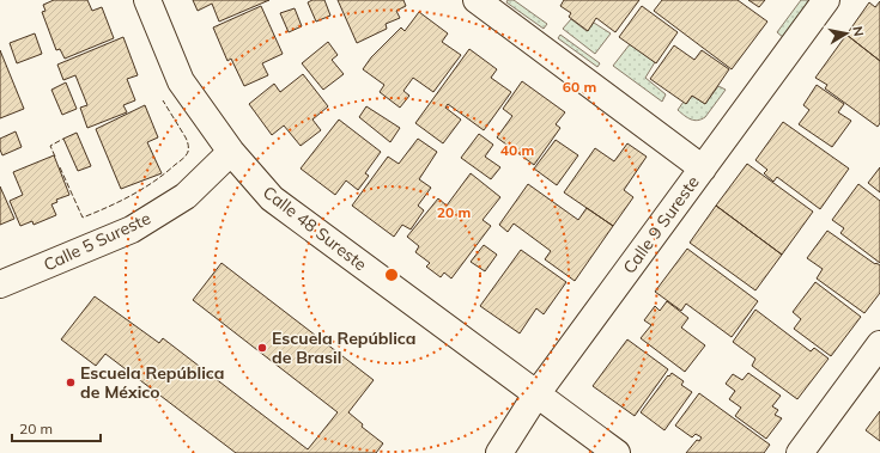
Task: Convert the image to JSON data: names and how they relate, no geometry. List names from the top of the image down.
{
  "streets": {
    "street": ["Calle 9 Sureste", "Calle 48 Sureste", "Calle 5 Sureste"]
  },
  "crossings": [
    ["Calle 9 Sureste", "Calle 48 Sureste"],
    ["Calle 48 Sureste", "Calle 5 Sureste"]
  ],
  "places": ["Escuela República de Brasil", "Escuela República de México"],
  "scale_bar": "20 m",
  "north": "right",
  "rings": ["60 m", "40 m", "20 m"]
}
